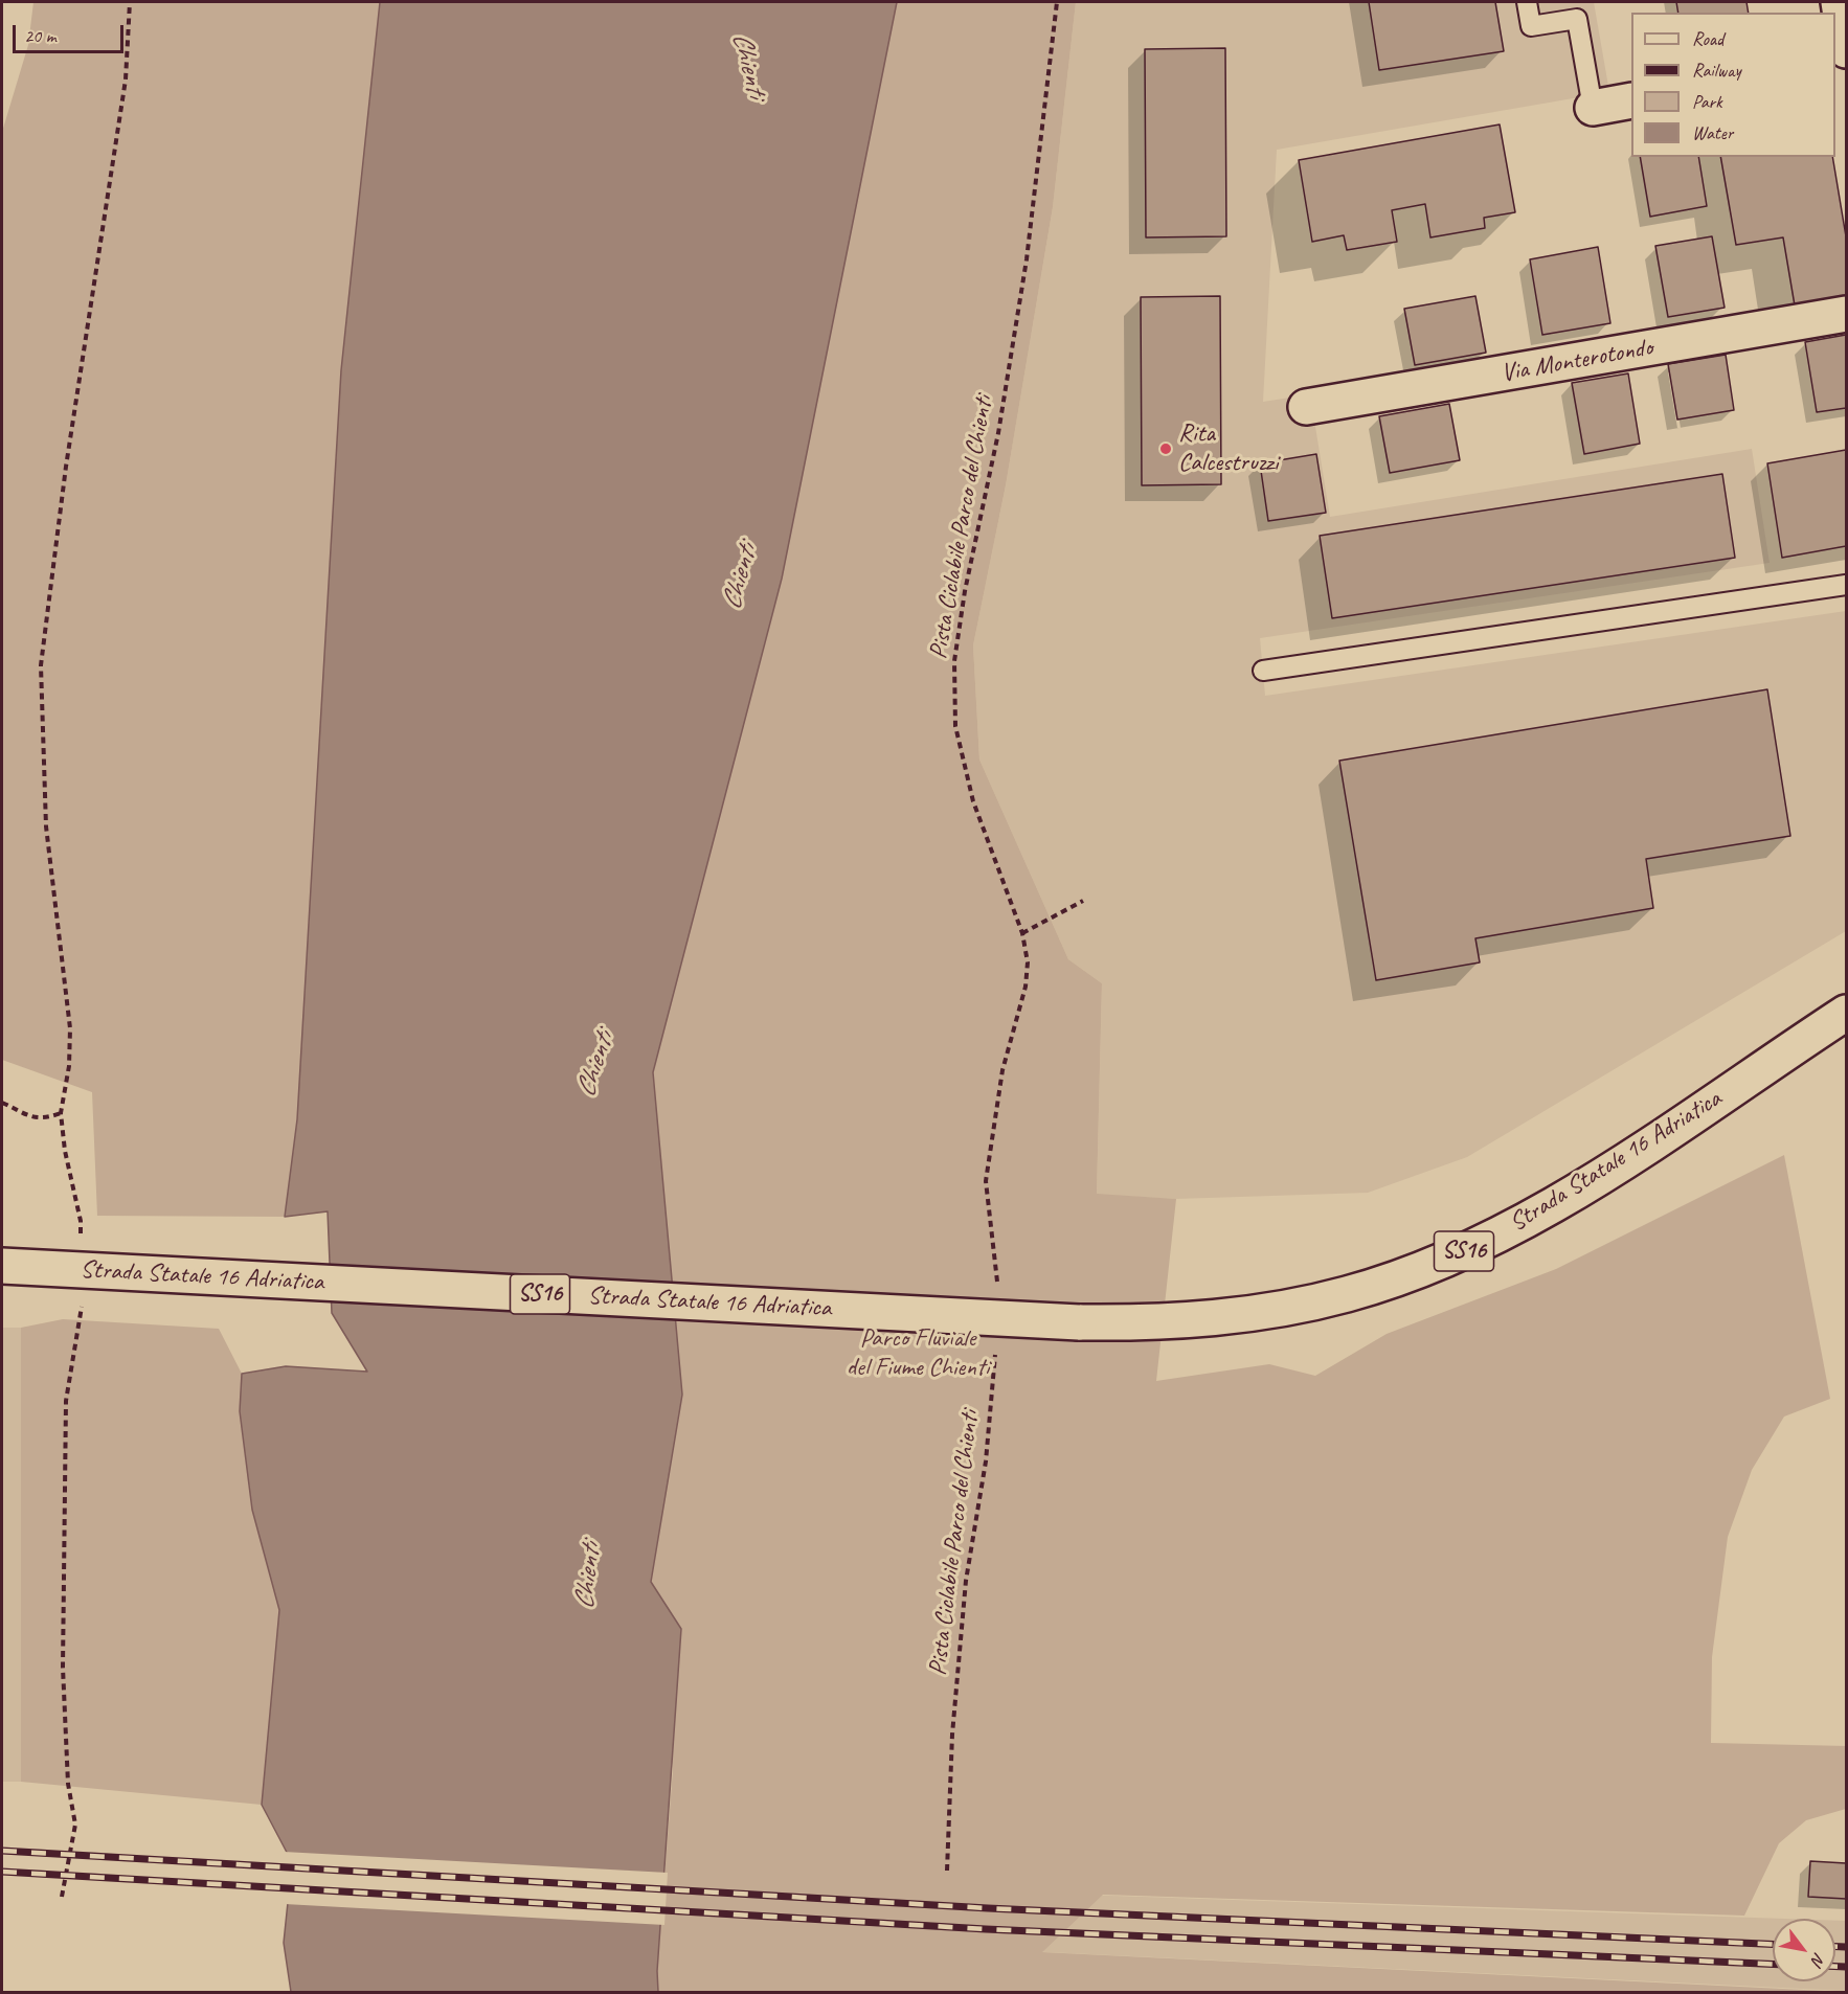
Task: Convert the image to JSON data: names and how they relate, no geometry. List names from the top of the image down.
{
  "streets": {
    "main road": ["Via Monterotondo", "Strada Statale 16 Adriatica", "SS16"],
    "path": ["Pista Ciclabile Parco del Chienti"]
  },
  "water": ["Chienti"],
  "parks": ["Parco Fluviale del Fiume Chienti"],
  "places": ["Rita Calcestruzzi"],
  "legend": [
    "Road",
    "Railway",
    "Park",
    "Water"
  ],
  "scale_bar": "20 m",
  "north": "bottom right"
}
